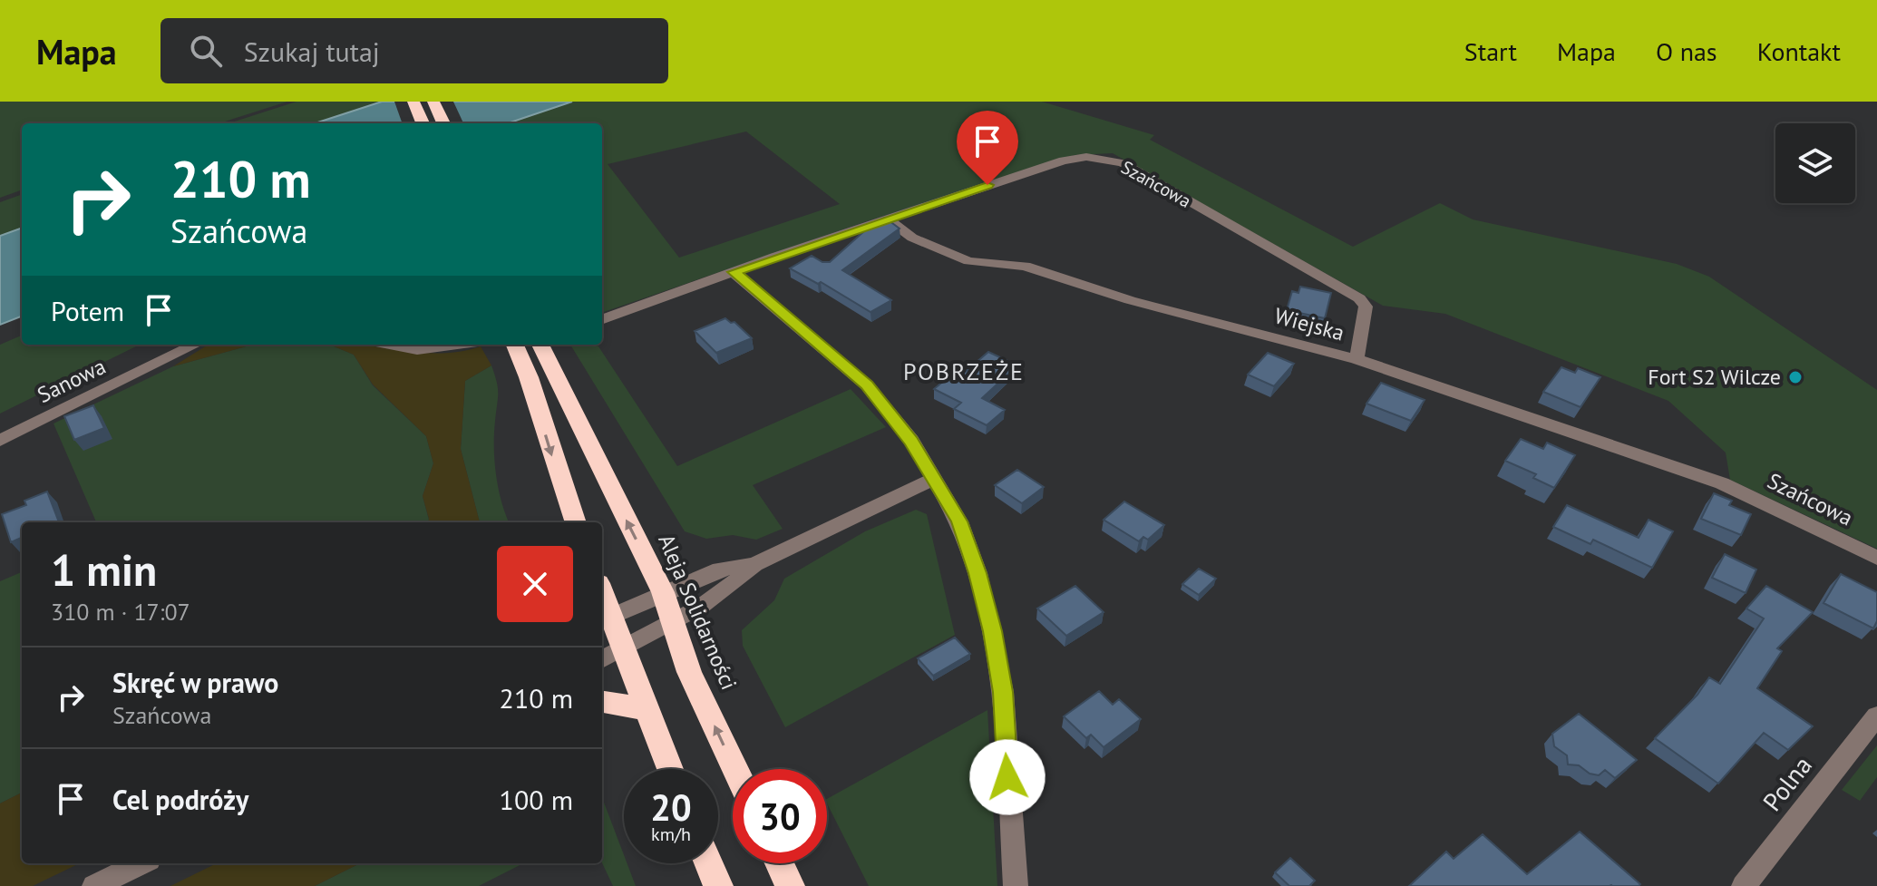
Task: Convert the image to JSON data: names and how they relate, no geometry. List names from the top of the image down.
{
  "streets": {
    "highway": ["Aleja Solidarności"],
    "street": [
      "Szańcowa",
      "Wiejska",
      "Sanowa",
      "Polna"
    ]
  },
  "crossings": [
    ["Szańcowa", "Wiejska"]
  ],
  "districts": ["POBRZEŻE"],
  "places": ["Fort S2 Wilcze"],
  "page": {
    "header": "Mapa",
    "search": "Szukaj tutaj",
    "nav": [
      "Start",
      "Mapa",
      "O nas",
      "Kontakt"
    ],
    "turn": ["210 m", "Szańcowa"],
    "then": "Potem",
    "heading": ["1 min", "310 m · 17:07"],
    "list": [
      {
        "name": "Skręć w prawo",
        "note": "Szańcowa",
        "value": "210 m"
      },
      {
        "name": "Cel podróży",
        "value": "100 m"
      }
    ],
    "speed": "20 km/h",
    "limit": "30"
  }
}
